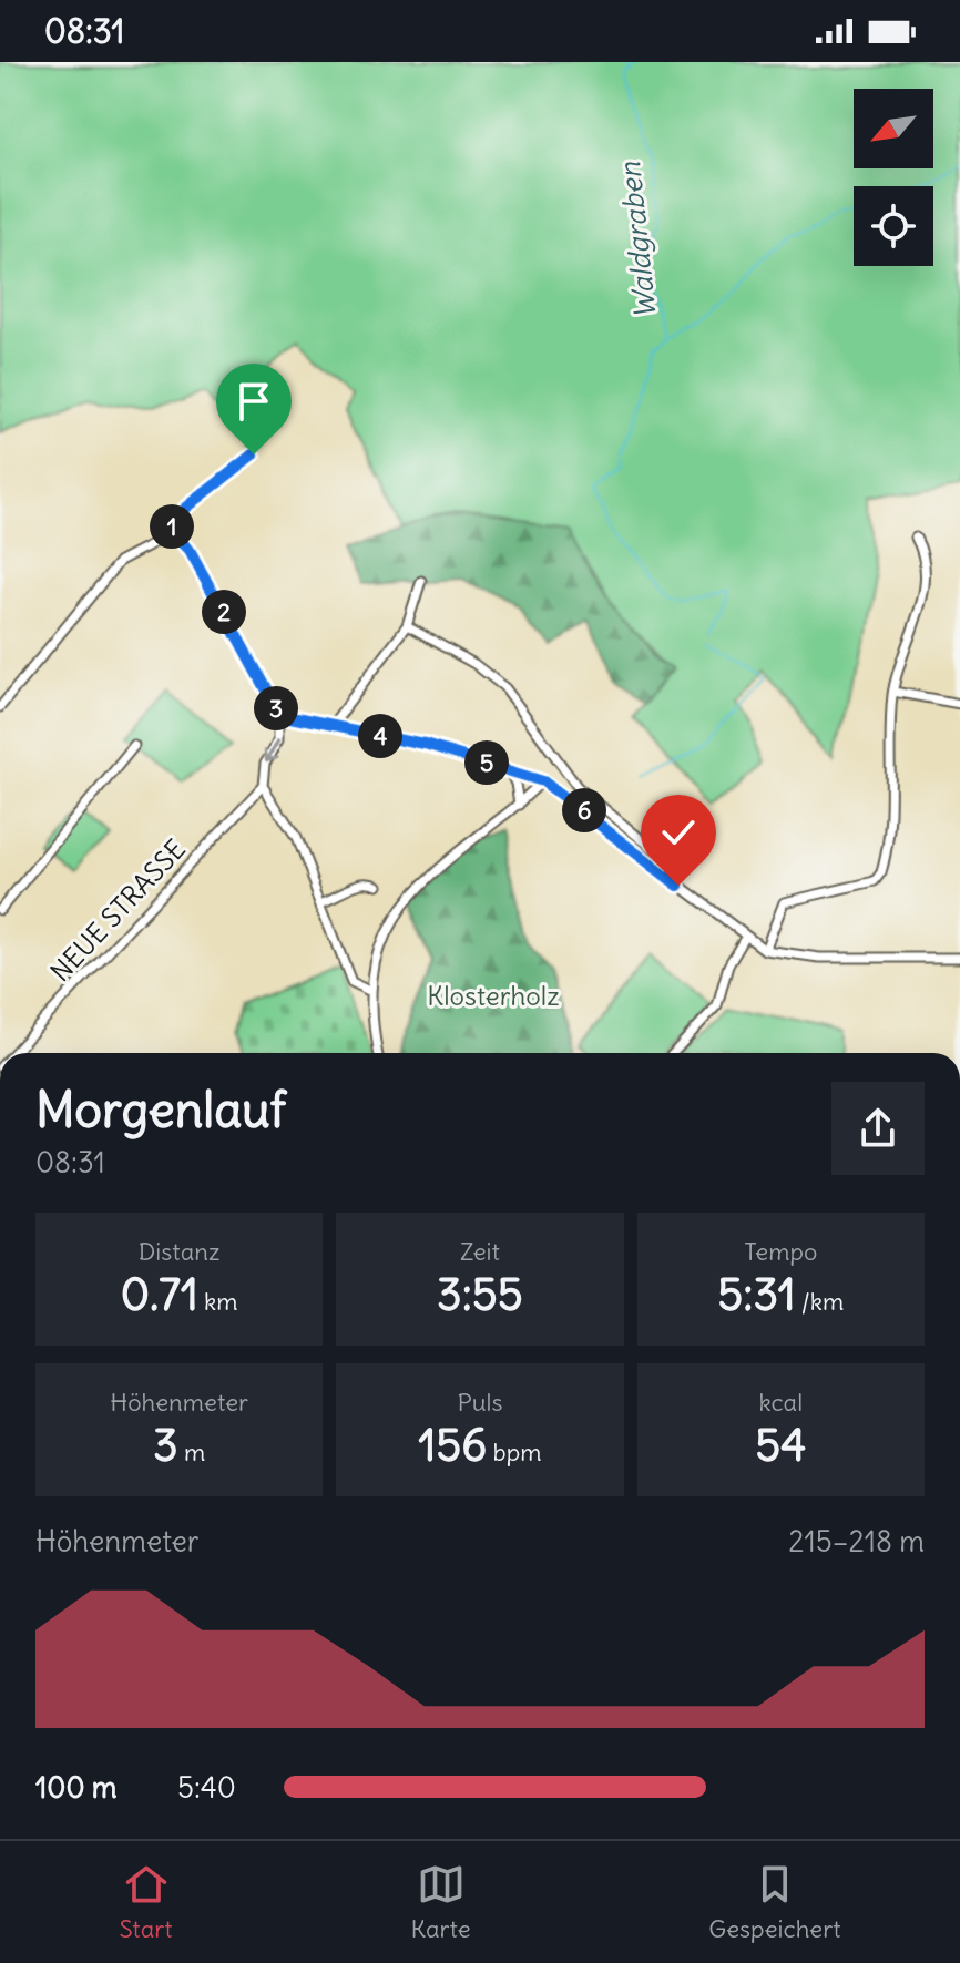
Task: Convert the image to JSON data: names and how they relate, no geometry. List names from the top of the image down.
{
  "streets": {
    "street": ["NEUE STRASSE"]
  },
  "water": ["Waldgraben"],
  "parks": ["Klosterholz"],
  "north": "bottom left",
  "page": {
    "status": "08:31",
    "pins": [
      "1",
      "2",
      "3",
      "4",
      "5",
      "6"
    ],
    "heading": ["Morgenlauf", "08:31"],
    "stats": [
      ["Distanz", "0.71 km"],
      ["Zeit", "3:55"],
      ["Tempo", "5:31 /km"],
      ["Höhenmeter", "3 m"],
      ["Puls", "156 bpm"],
      ["kcal", "54"]
    ],
    "chart": ["Höhenmeter", "215–218 m"],
    "list": [
      {
        "name": "100 m",
        "note": "5:40"
      }
    ],
    "tabs": ["Start", "Karte", "Gespeichert"]
  }
}
